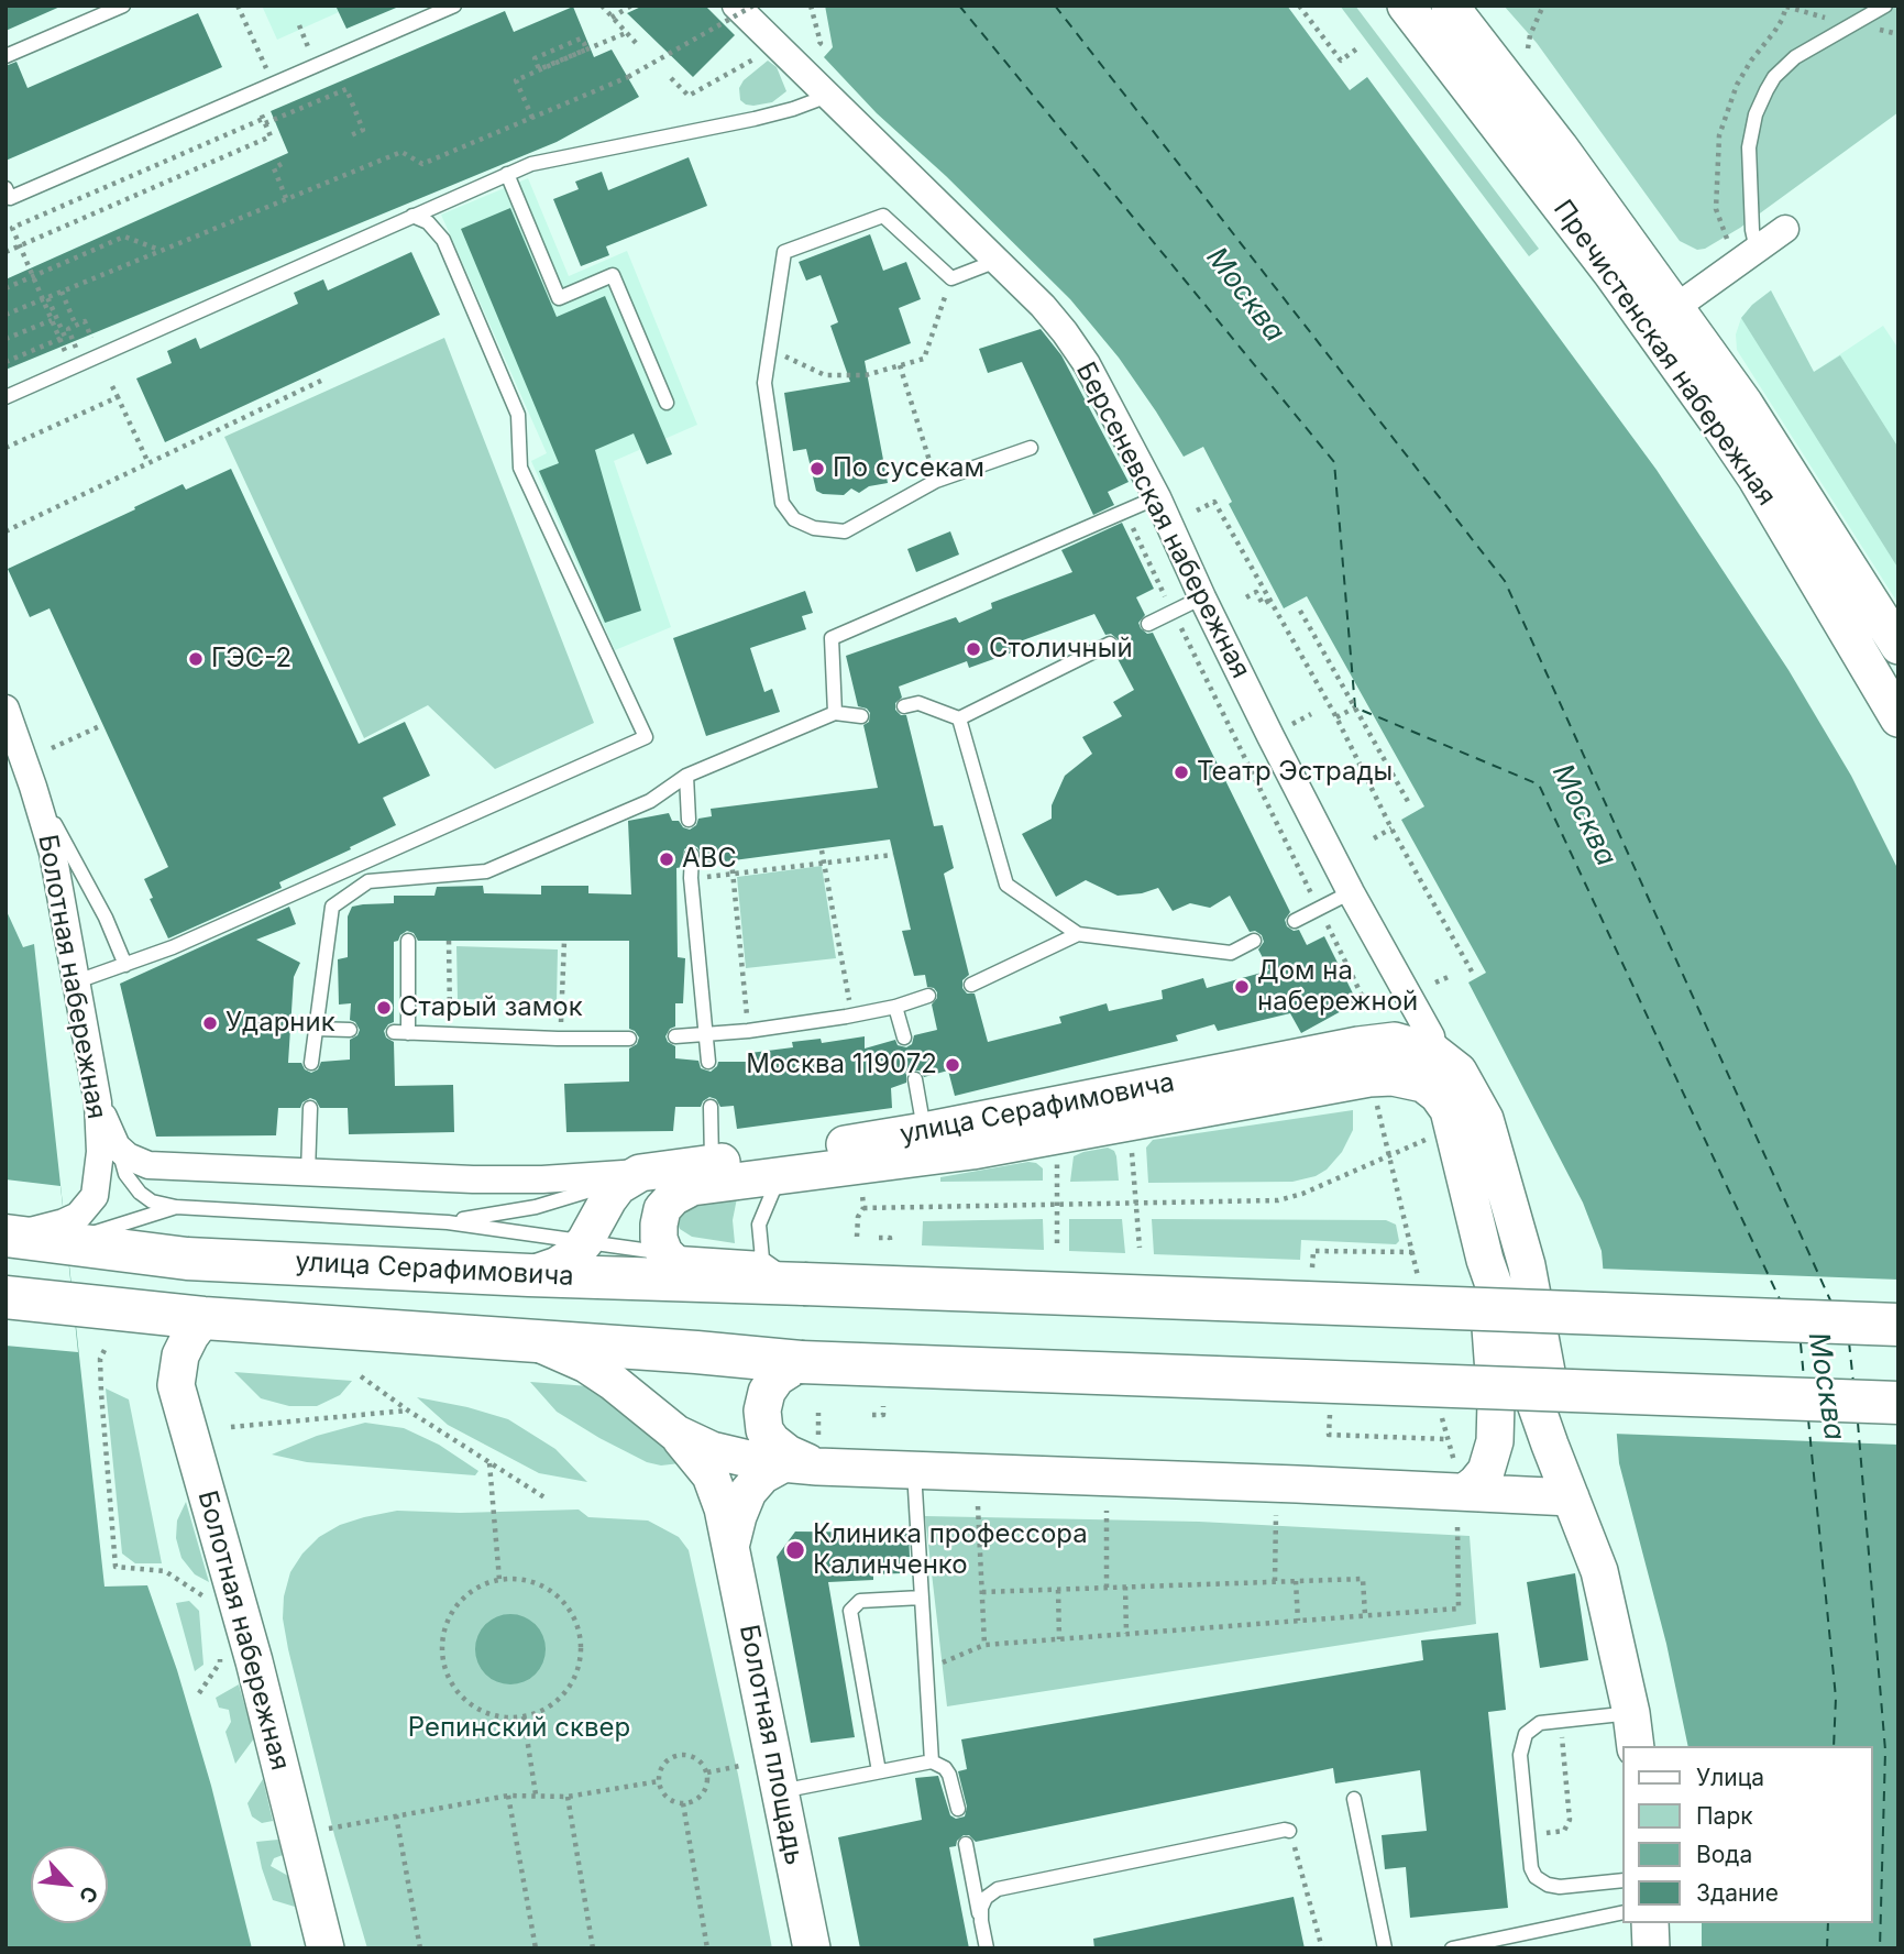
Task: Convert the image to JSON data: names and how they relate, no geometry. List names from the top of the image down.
{
  "streets": {
    "main road": [
      "Пречистенская набережная",
      "Болотная набережная",
      "улица Серафимовича",
      "Болотная площадь"
    ],
    "street": ["Берсеневская набережная"]
  },
  "crossings": [
    ["Берсеневская набережная", "улица Серафимовича"],
    ["Болотная набережная", "улица Серафимовича"]
  ],
  "water": ["Москва"],
  "parks": ["Репинский сквер"],
  "places": [
    "По сусекам",
    "Столичный",
    "ГЭС-2",
    "Театр Эстрады",
    "ABC",
    "Дом на набережной",
    "Старый замок",
    "Ударник",
    "Москва 119072",
    "Клиника профессора Калинченко"
  ],
  "legend": [
    "Улица",
    "Парк",
    "Вода",
    "Здание"
  ],
  "north": "bottom right"
}
